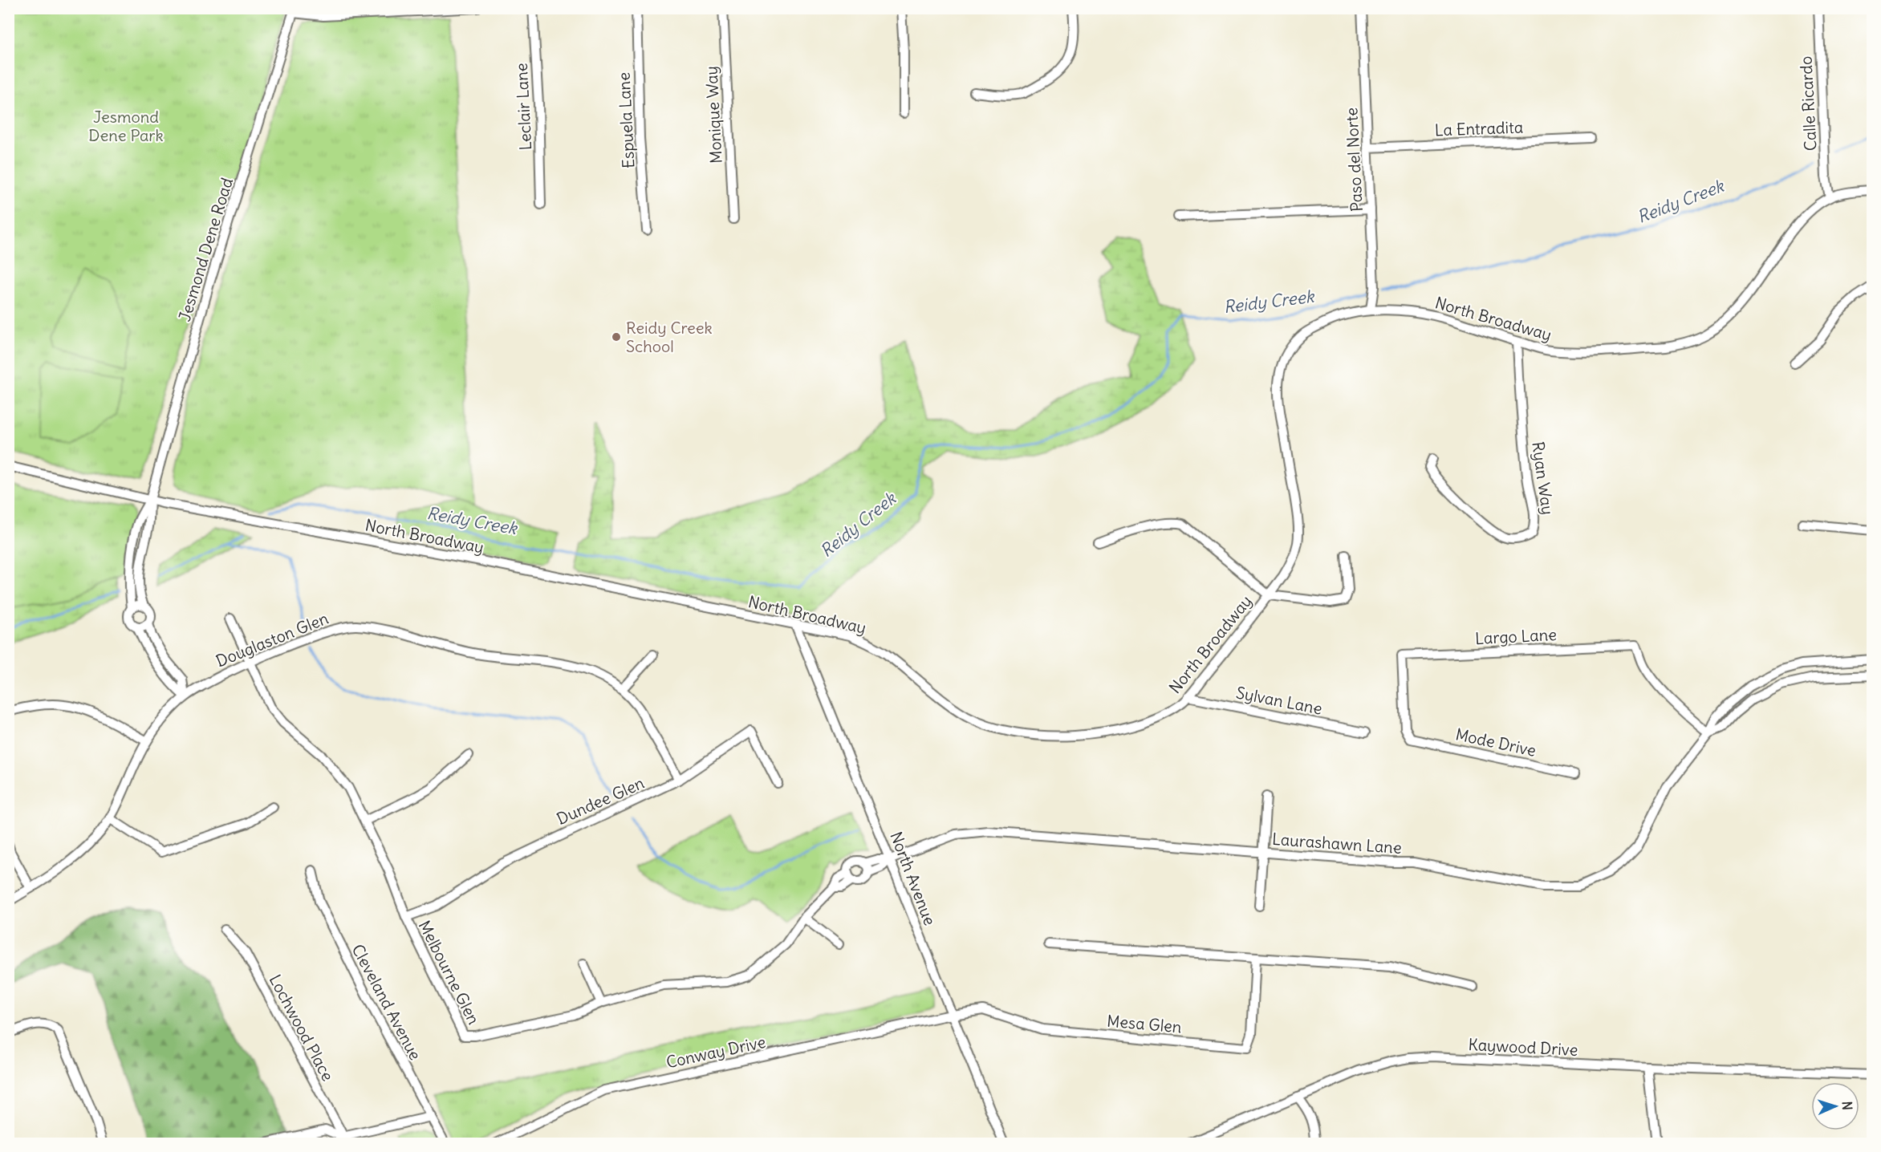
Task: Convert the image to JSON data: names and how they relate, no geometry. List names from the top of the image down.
{
  "streets": {
    "street": [
      "Calle Ricardo",
      "Leclair Lane",
      "Monique Way",
      "Espuela Lane",
      "La Entradita",
      "Paso del Norte",
      "Jesmond Dene Road",
      "North Broadway",
      "Ryan Way",
      "Largo Lane",
      "Douglaston Glen",
      "Sylvan Lane",
      "Mode Drive",
      "Dundee Glen",
      "Laurashawn Lane",
      "North Avenue",
      "Melbourne Glen",
      "Cleveland Avenue",
      "Mesa Glen",
      "Lochwood Place",
      "Kaywood Drive",
      "Conway Drive"
    ]
  },
  "crossings": [
    ["Calle Ricardo", "North Broadway"],
    ["La Entradita", "Paso del Norte"],
    ["Paso del Norte", "North Broadway"],
    ["Jesmond Dene Road", "North Broadway"],
    ["North Broadway", "Ryan Way"],
    ["North Broadway", "Sylvan Lane"],
    ["North Broadway", "North Avenue"],
    ["Largo Lane", "Mode Drive"],
    ["Largo Lane", "Laurashawn Lane"],
    ["Douglaston Glen", "Dundee Glen"],
    ["Douglaston Glen", "Melbourne Glen"],
    ["Dundee Glen", "Melbourne Glen"],
    ["Laurashawn Lane", "North Avenue"],
    ["Laurashawn Lane", "Melbourne Glen"],
    ["North Avenue", "Melbourne Glen"],
    ["North Avenue", "Mesa Glen"],
    ["North Avenue", "Conway Drive"],
    ["Mesa Glen", "Conway Drive"]
  ],
  "water": ["Reidy Creek"],
  "parks": ["Jesmond Dene Park"],
  "places": ["Reidy Creek School"],
  "north": "right"
}
